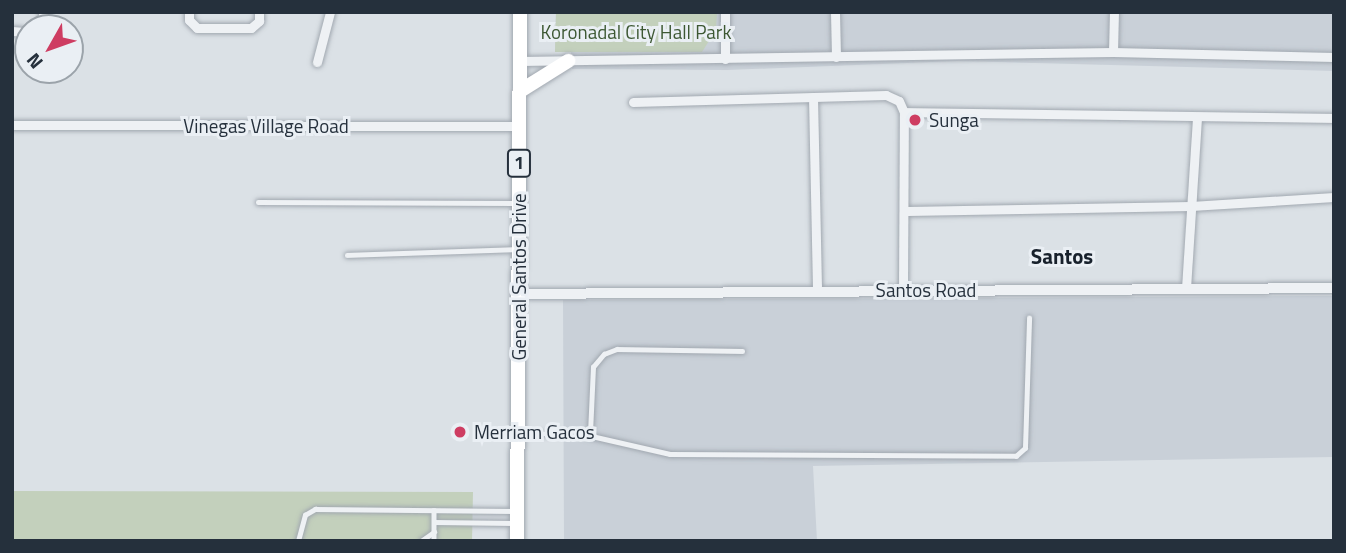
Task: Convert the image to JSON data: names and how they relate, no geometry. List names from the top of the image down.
{
  "streets": {
    "highway": ["1", "General Santos Drive"],
    "street": ["Vinegas Village Road", "Santos Road"]
  },
  "crossings": [
    ["Vinegas Village Road", "General Santos Drive"],
    ["General Santos Drive", "Santos Road"]
  ],
  "districts": ["Santos"],
  "parks": ["Koronadal City Hall Park"],
  "places": ["Sunga", "Merriam Gacos"],
  "north": "bottom left"
}
